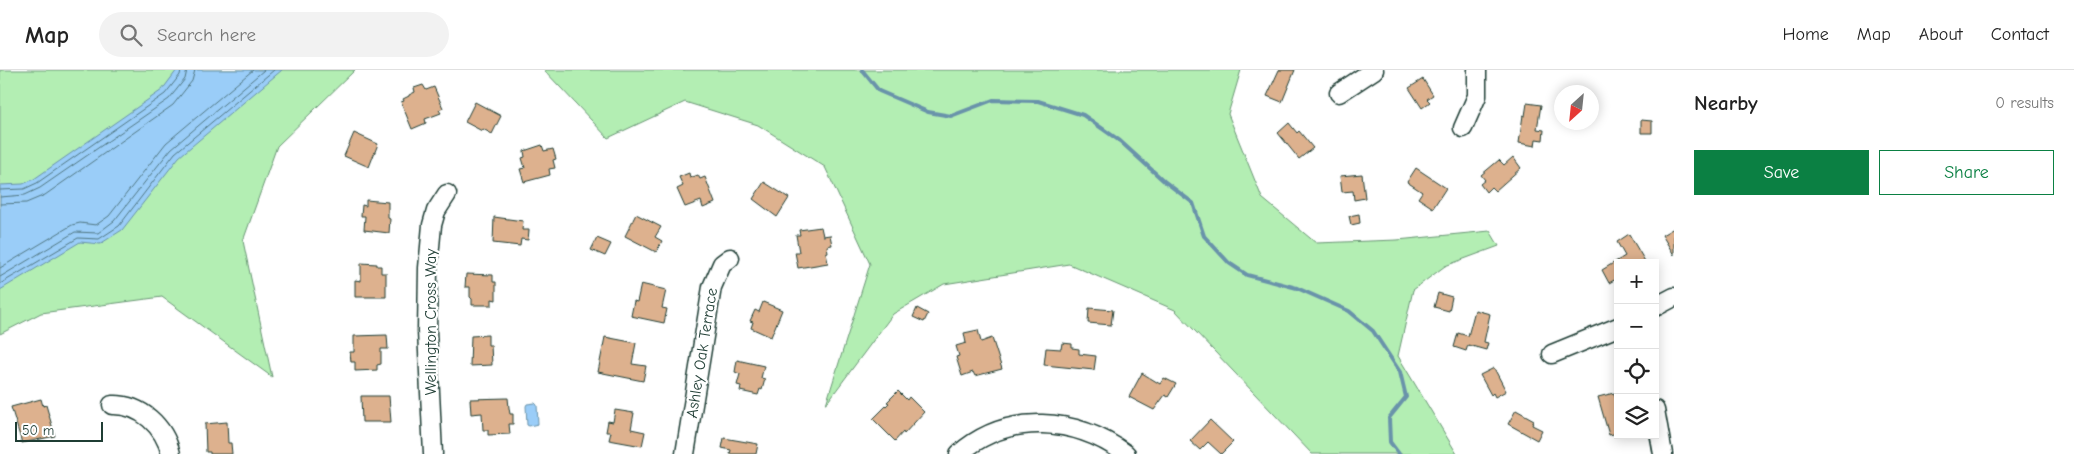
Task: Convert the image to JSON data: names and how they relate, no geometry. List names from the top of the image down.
{
  "streets": {
    "street": ["Wellington Cross Way", "Ashley Oak Terrace"]
  },
  "scale_bar": "50 m",
  "north": "bottom left",
  "page": {
    "header": "Map",
    "search": "Search here",
    "nav": [
      "Home",
      "Map",
      "About",
      "Contact"
    ],
    "heading": ["Nearby", "0 results"],
    "buttons": ["Save", "Share"],
    "map_buttons": ["+", "−"],
    "scale": "50 m"
  }
}
